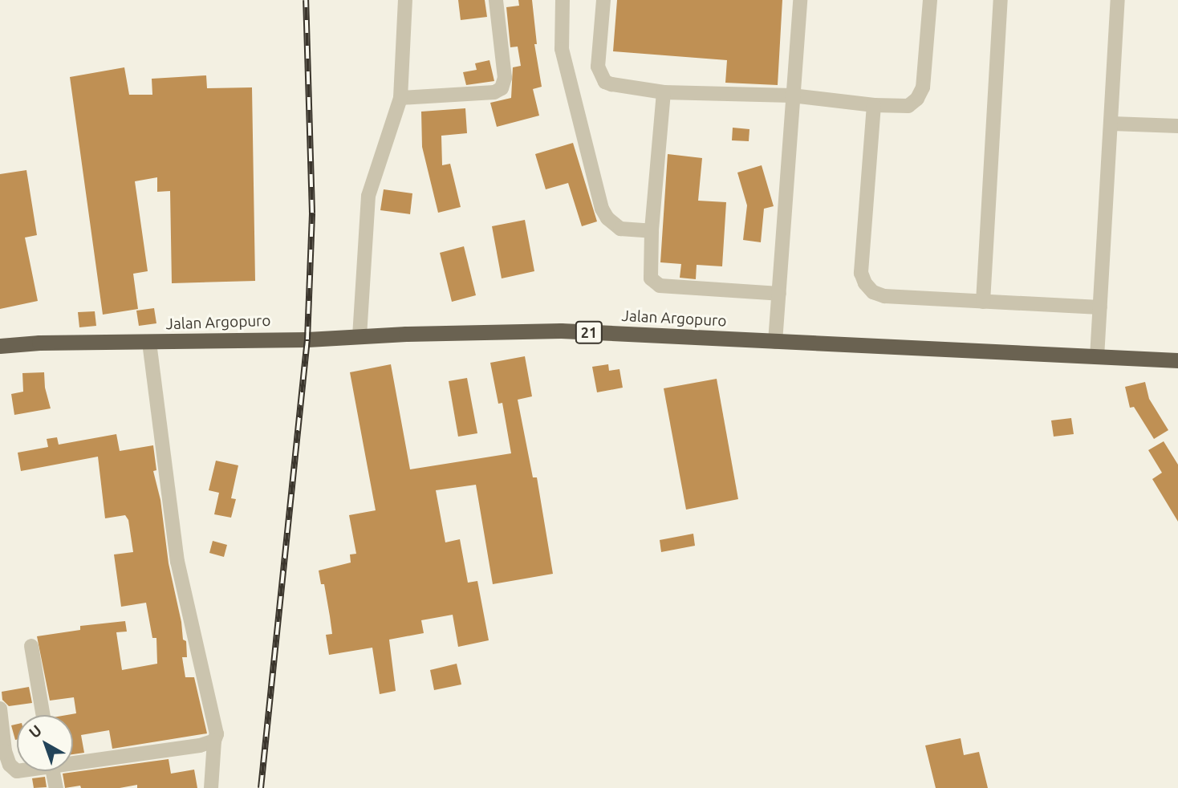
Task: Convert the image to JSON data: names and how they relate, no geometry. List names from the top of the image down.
{
  "streets": {
    "highway": ["Jalan Argopuro", "21"]
  },
  "north": "top left"
}
